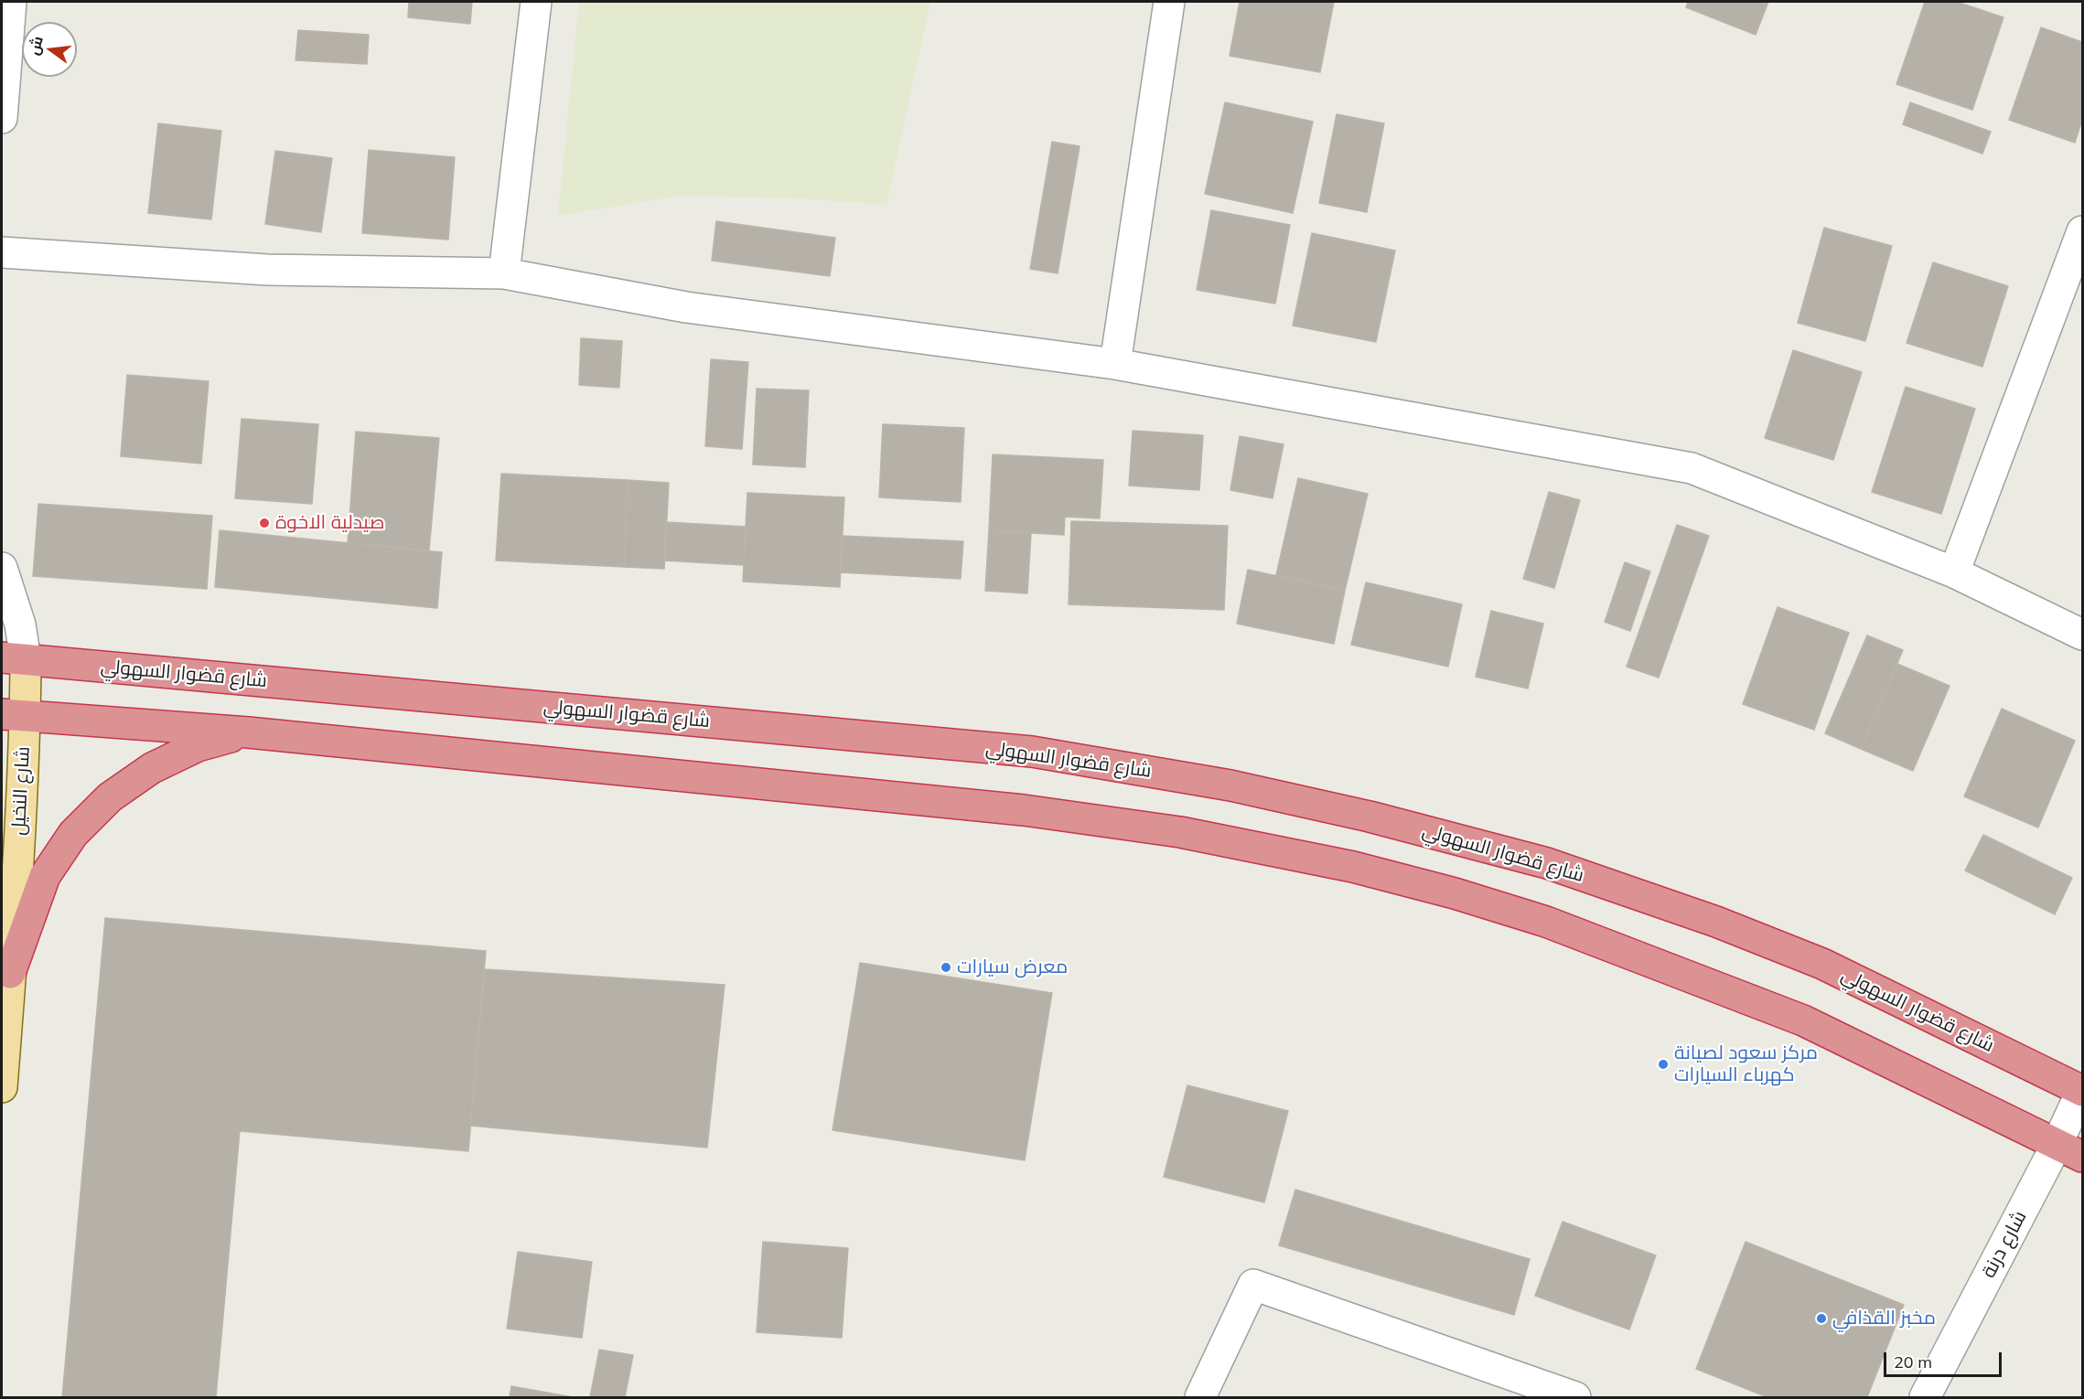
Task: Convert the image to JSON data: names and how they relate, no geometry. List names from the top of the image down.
{
  "streets": {
    "highway": ["شارع قضوار السهولي"],
    "main road": ["شارع النخيل"],
    "street": ["شارع درنة"]
  },
  "crossings": [
    ["شارع قضوار السهولي", "شارع النخيل"],
    ["شارع قضوار السهولي", "شارع درنة"]
  ],
  "places": [
    "صيدلية الاخوة",
    "معرض سيارات",
    "مركز سعود لصيانة كهرباء السيارات",
    "مخبز القذافي"
  ],
  "scale_bar": "20 m",
  "north": "left"
}
